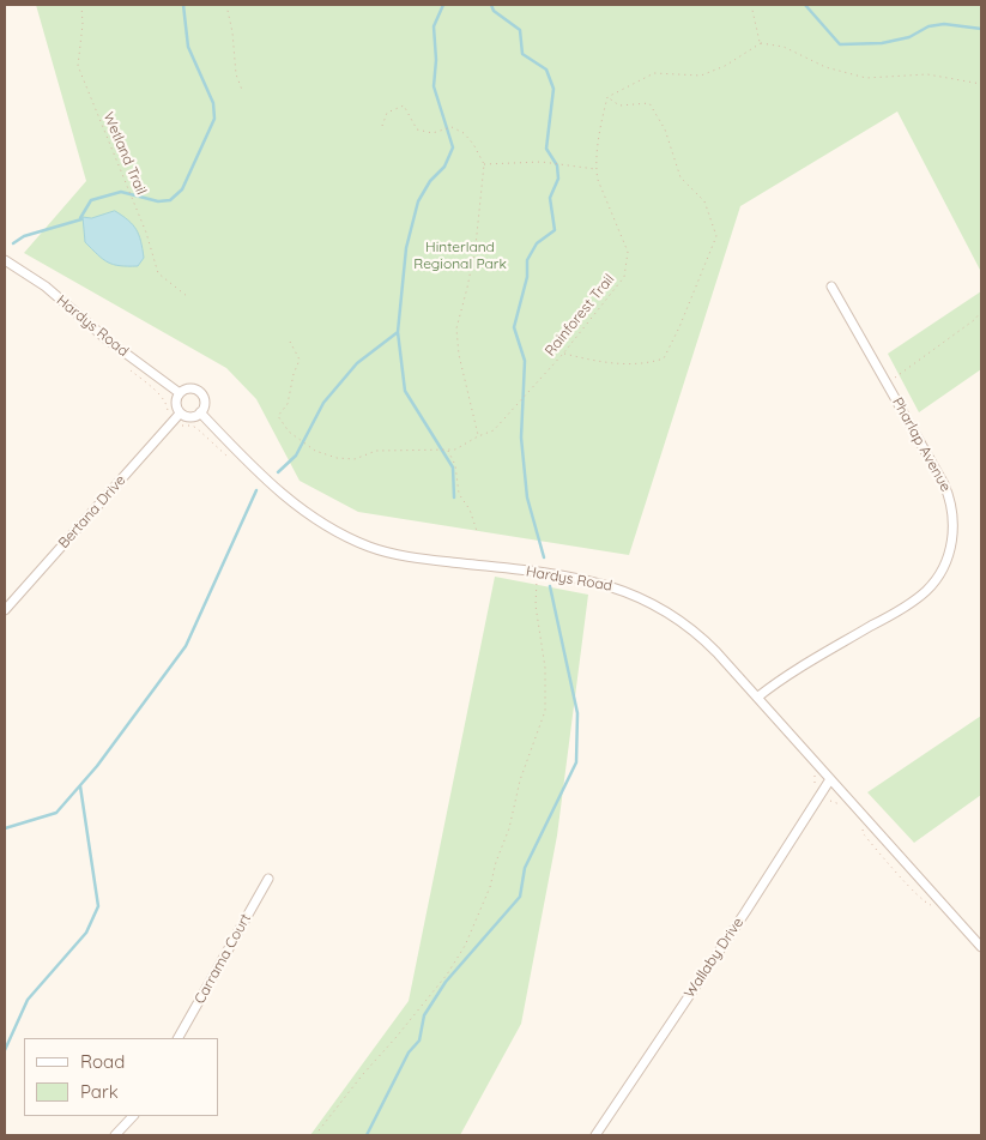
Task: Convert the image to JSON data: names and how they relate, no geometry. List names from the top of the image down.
{
  "streets": {
    "street": [
      "Hardys Road",
      "Pharlap Avenue",
      "Bertana Drive",
      "Wallaby Drive",
      "Carrama Court"
    ],
    "path": ["Wetland Trail", "Rainforest Trail"]
  },
  "crossings": [
    ["Hardys Road", "Pharlap Avenue"],
    ["Hardys Road", "Bertana Drive"],
    ["Hardys Road", "Wallaby Drive"]
  ],
  "parks": ["Hinterland Regional Park"],
  "legend": ["Road", "Park"]
}
